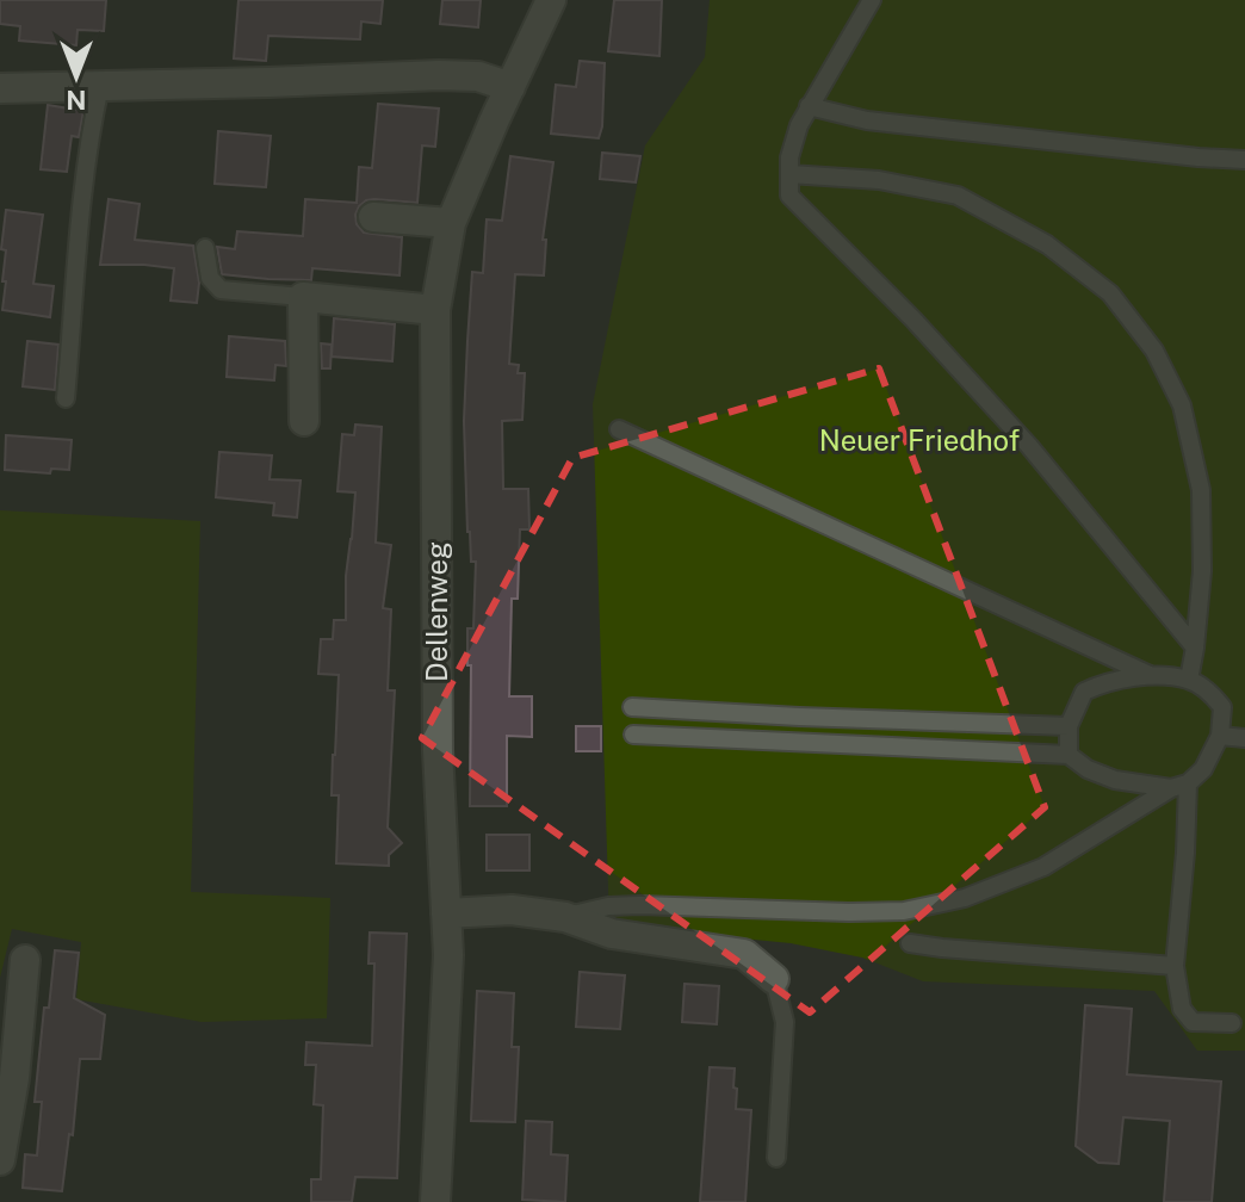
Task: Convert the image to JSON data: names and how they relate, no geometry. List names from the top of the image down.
{
  "streets": {
    "street": ["Dellenweg"]
  },
  "parks": ["Neuer Friedhof"],
  "north": "bottom"
}
